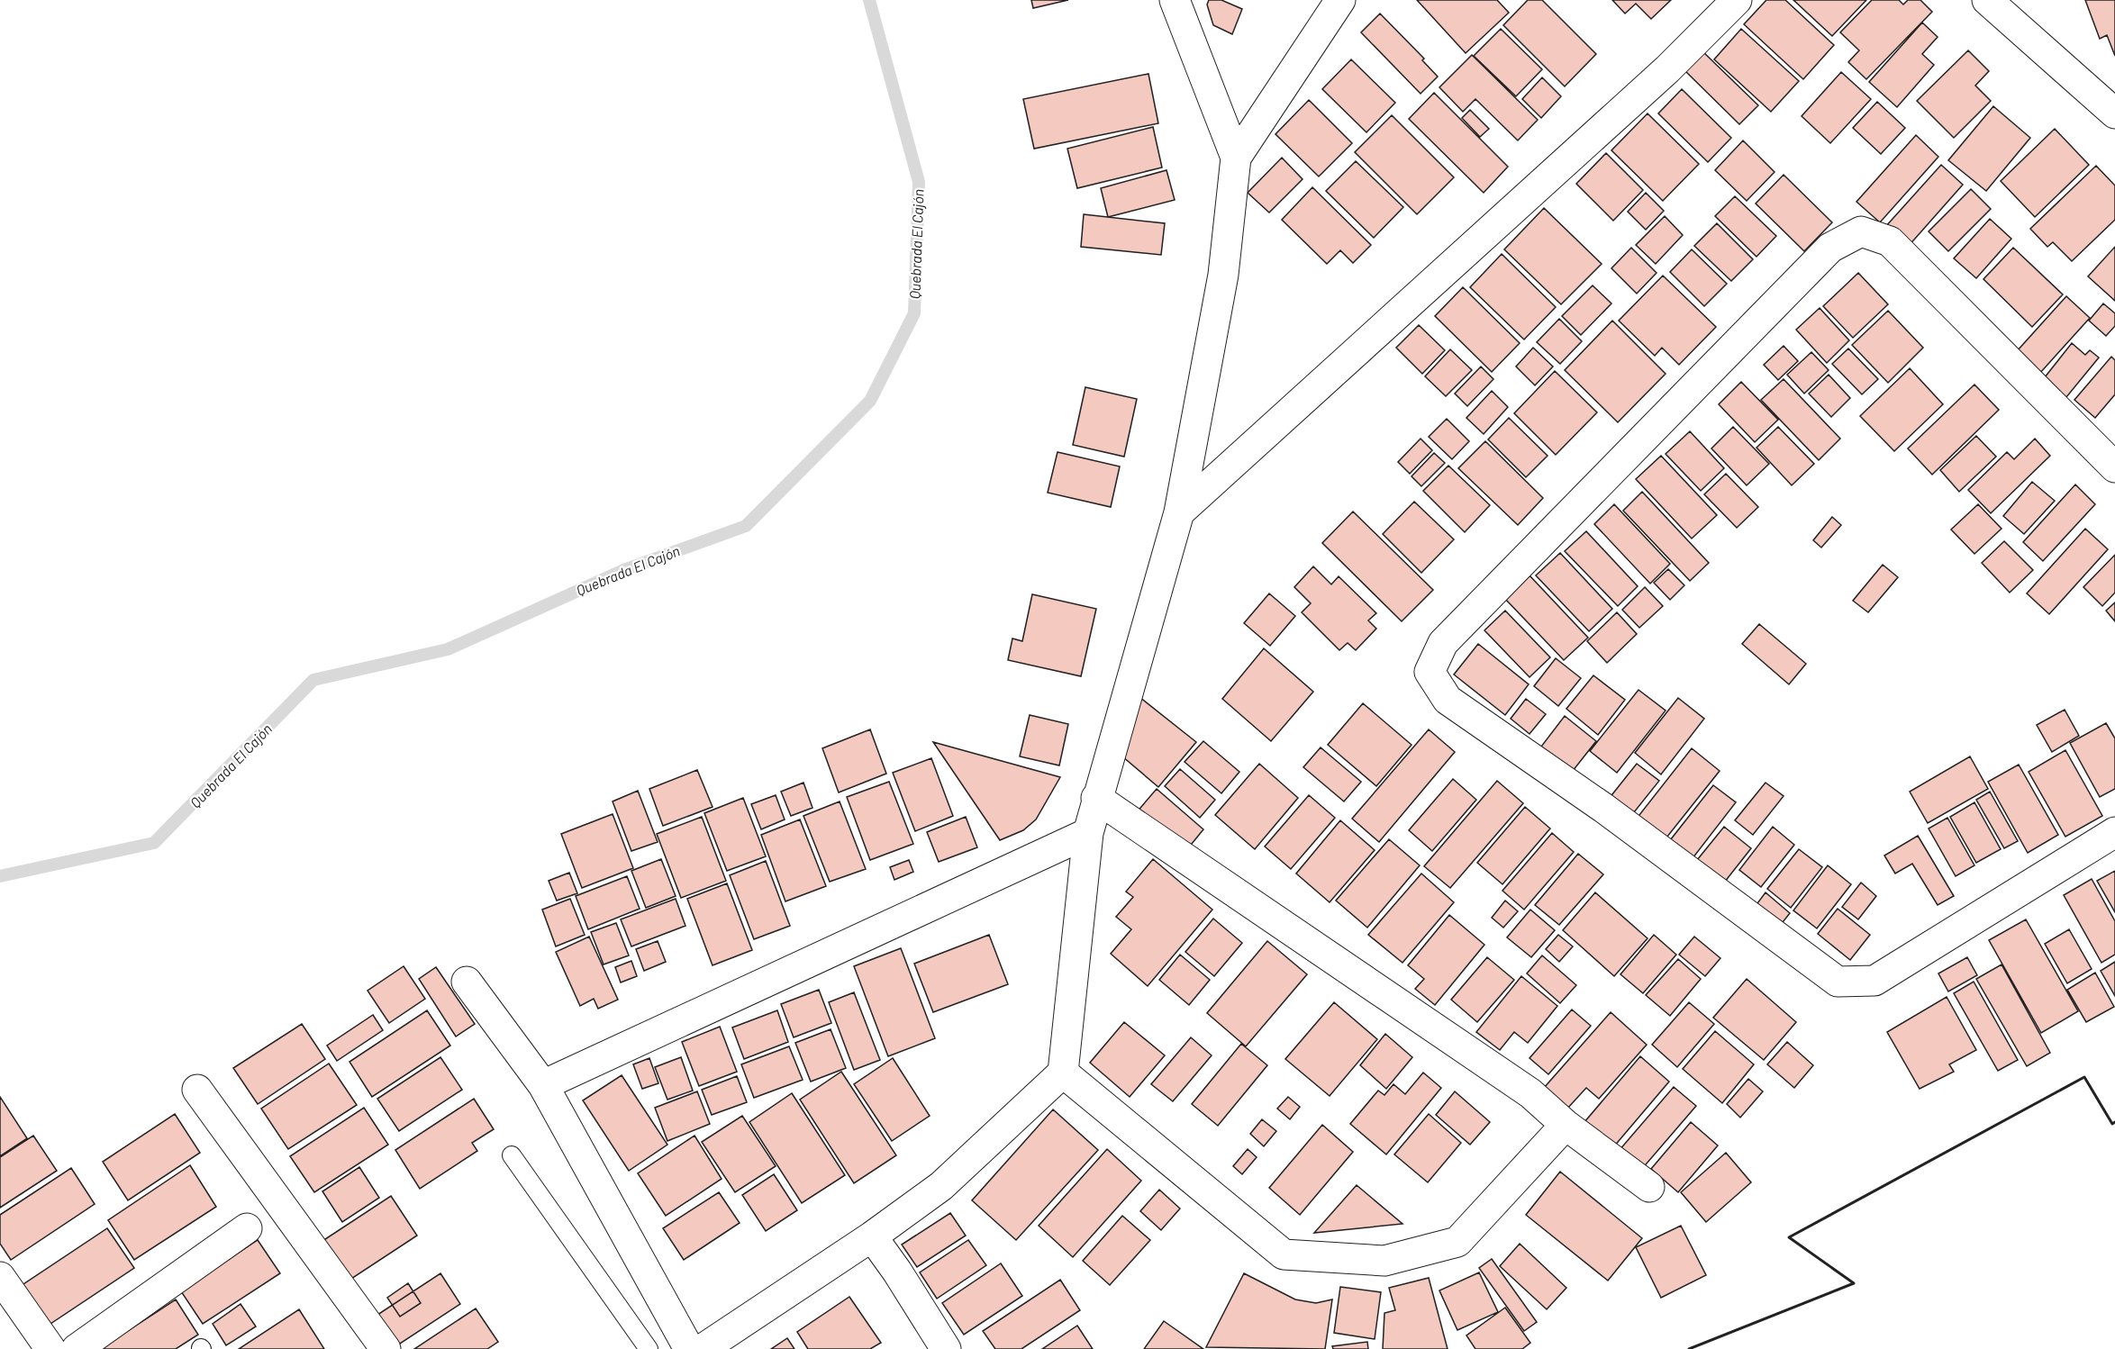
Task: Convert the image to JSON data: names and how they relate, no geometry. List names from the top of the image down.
{
  "water": ["Quebrada El Cajón"]
}
